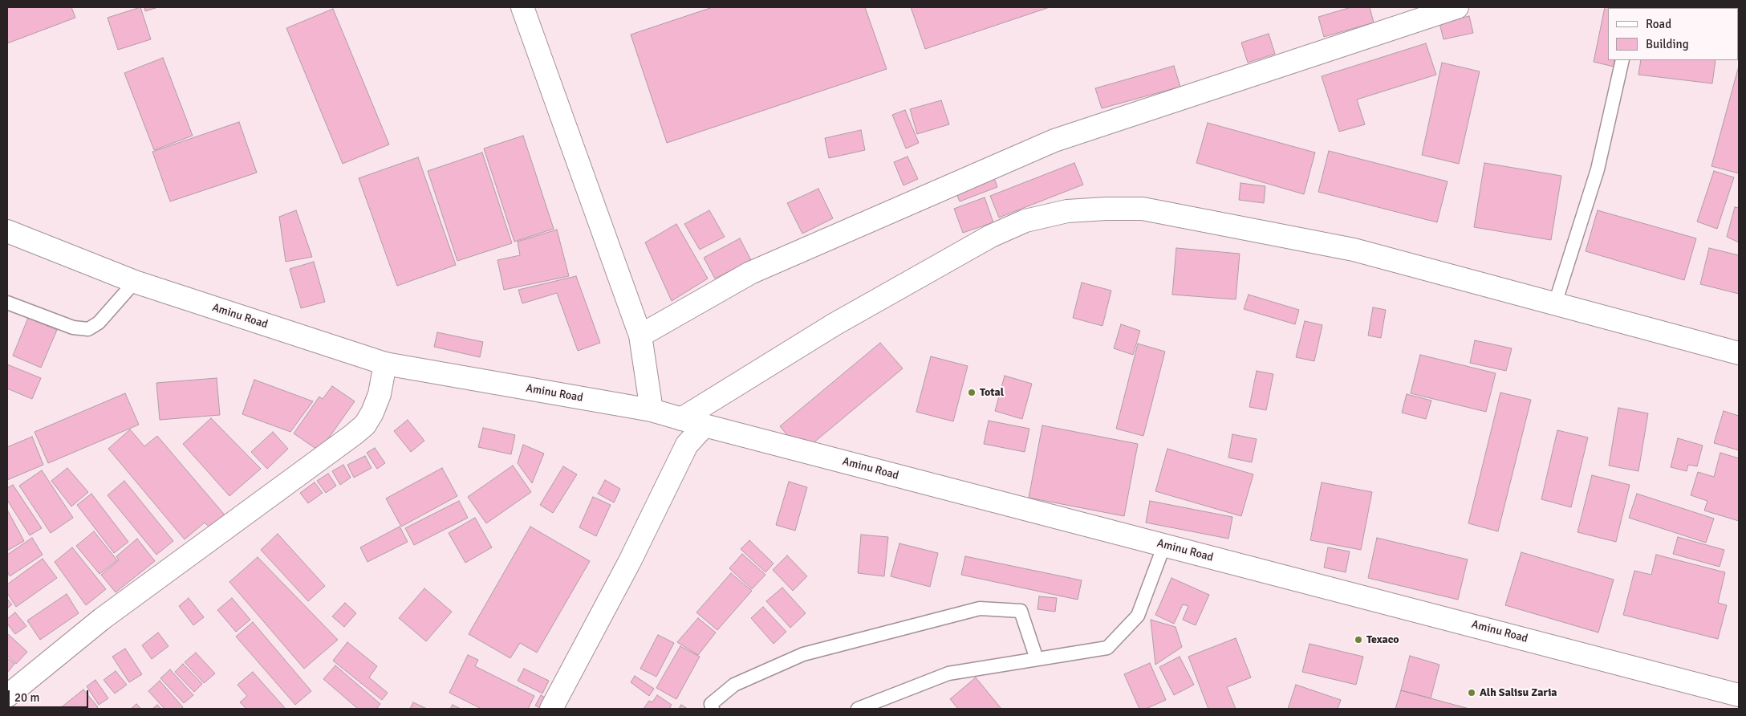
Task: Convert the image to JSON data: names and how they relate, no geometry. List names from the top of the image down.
{
  "streets": {
    "street": ["Aminu Road"]
  },
  "places": ["Total", "Texaco", "Alh Salisu Zaria"],
  "legend": ["Road", "Building"],
  "scale_bar": "20 m"
}
